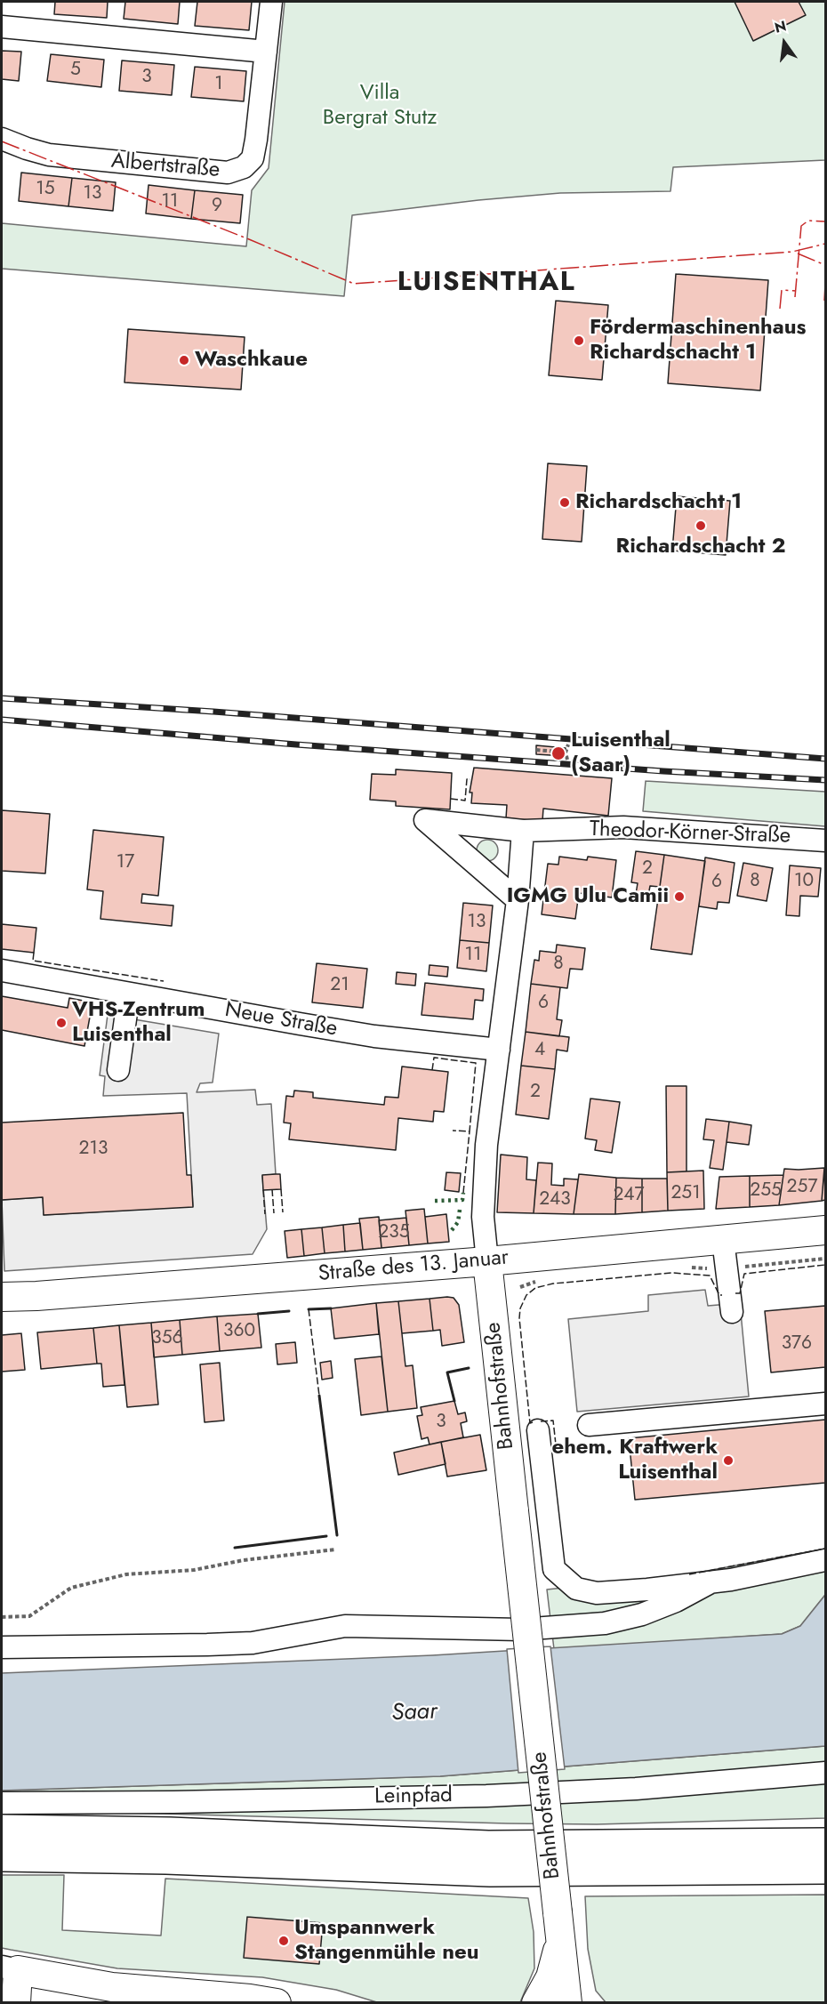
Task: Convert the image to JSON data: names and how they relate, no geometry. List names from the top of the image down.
{
  "streets": {
    "main road": ["Straße des 13. Januar", "Bahnhofstraße"],
    "street": [
      "Albertstraße",
      "Theodor-Körner-Straße",
      "Neue Straße",
      "Leinpfad"
    ]
  },
  "crossings": [
    ["Theodor-Körner-Straße", "Bahnhofstraße"],
    ["Neue Straße", "Bahnhofstraße"],
    ["Straße des 13. Januar", "Bahnhofstraße"]
  ],
  "districts": ["LUISENTHAL"],
  "water": ["Saar"],
  "parks": ["Villa Bergrat Stutz"],
  "places": [
    "Fördermaschinenhaus Richardschacht 1",
    "Waschkaue",
    "Richardschacht 1",
    "Richardschacht 2",
    "Luisenthal (Saar)",
    "IGMG Ulu Camii",
    "VHS-Zentrum Luisenthal",
    "ehem. Kraftwerk Luisenthal",
    "Umspannwerk Stangenmühle neu"
  ],
  "house_numbers": [
    "5",
    "3",
    "1",
    "15",
    "13",
    "11",
    "9",
    "17",
    "2",
    "8",
    "10",
    "6",
    "13",
    "11",
    "8",
    "21",
    "6",
    "4",
    "2",
    "213",
    "257",
    "255",
    "251",
    "247",
    "243",
    "235",
    "360",
    "356",
    "376",
    "3"
  ],
  "north": "top"
}
